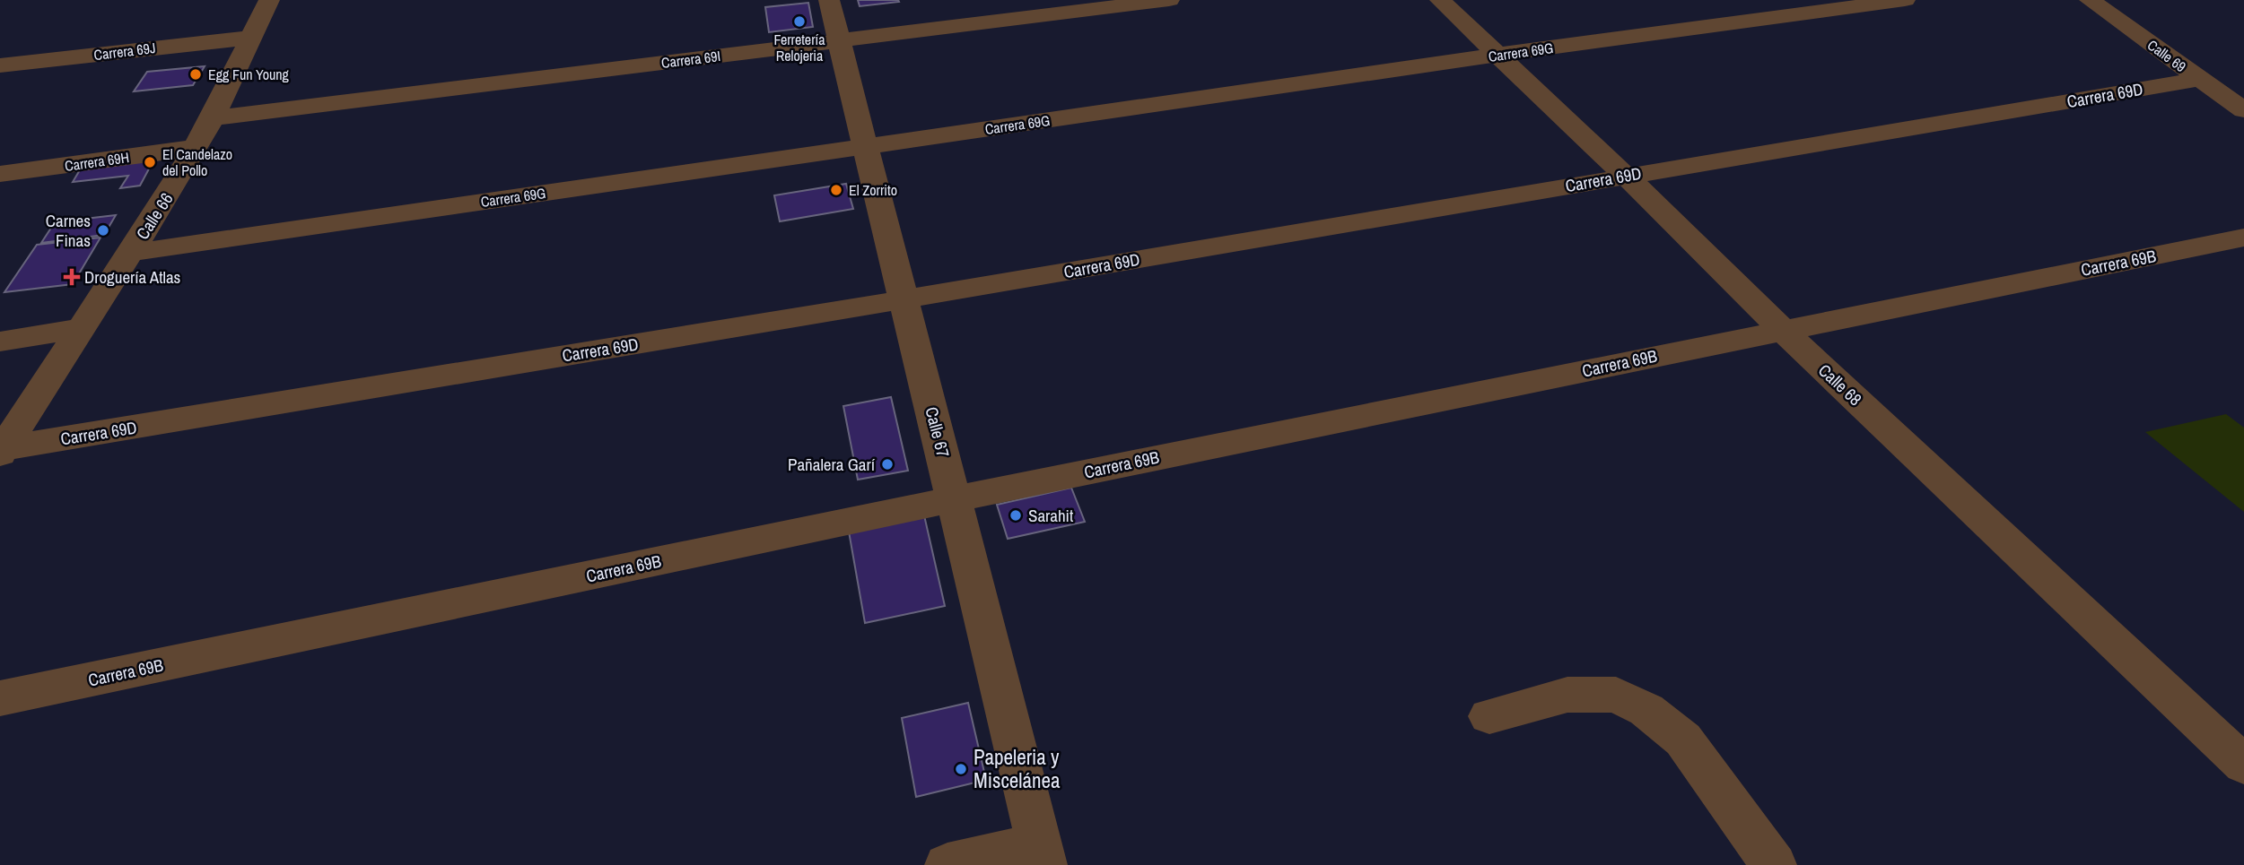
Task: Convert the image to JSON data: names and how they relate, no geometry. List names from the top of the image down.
{
  "streets": {
    "street": [
      "Carrera 69J",
      "Carrera 69G",
      "Calle 69",
      "Carrera 69I",
      "Carrera 69D",
      "Carrera 69H",
      "Calle 66",
      "Carrera 69B",
      "Calle 68",
      "Calle 67"
    ]
  },
  "crossings": [
    ["Carrera 69J", "Calle 66"],
    ["Carrera 69G", "Calle 66"],
    ["Carrera 69G", "Calle 68"],
    ["Carrera 69G", "Calle 67"],
    ["Calle 69", "Carrera 69D"],
    ["Carrera 69I", "Calle 66"],
    ["Carrera 69I", "Calle 67"],
    ["Carrera 69D", "Calle 66"],
    ["Carrera 69D", "Calle 68"],
    ["Carrera 69D", "Calle 67"],
    ["Carrera 69H", "Calle 66"],
    ["Carrera 69B", "Calle 68"],
    ["Carrera 69B", "Calle 67"]
  ],
  "places": {
    "other": [
      "Ferretería Relojeria",
      "Egg Fun Young",
      "El Candelazo del Pollo",
      "El Zorrito",
      "Carnes Finas",
      "Pañalera Garí",
      "Sarahit",
      "Papeleria y Miscelánea"
    ],
    "health": ["Droguería Atlas"]
  }
}
